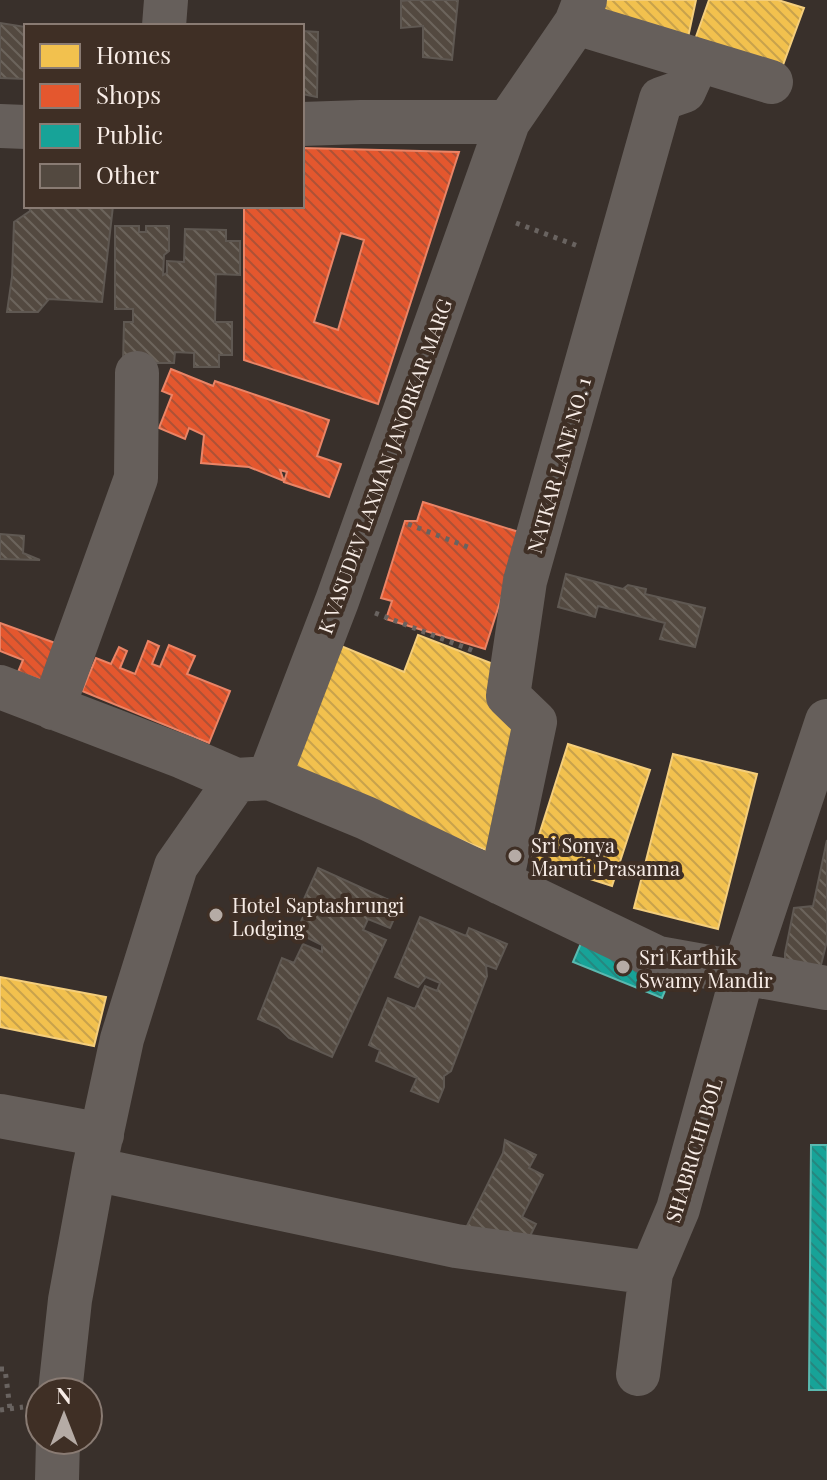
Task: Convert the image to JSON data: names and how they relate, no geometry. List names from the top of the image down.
{
  "streets": {
    "street": ["NATKAR LANE NO. 1", "K VASUDEV LAXMAN JANORKAR MARG", "SHABRICHI BOL"]
  },
  "places": ["Sri Sonya Maruti Prasanna", "Hotel Saptashrungi Lodging", "Sri Karthik Swamy Mandir"],
  "legend": [
    "Homes",
    "Shops",
    "Public",
    "Other"
  ],
  "north": "top"
}
